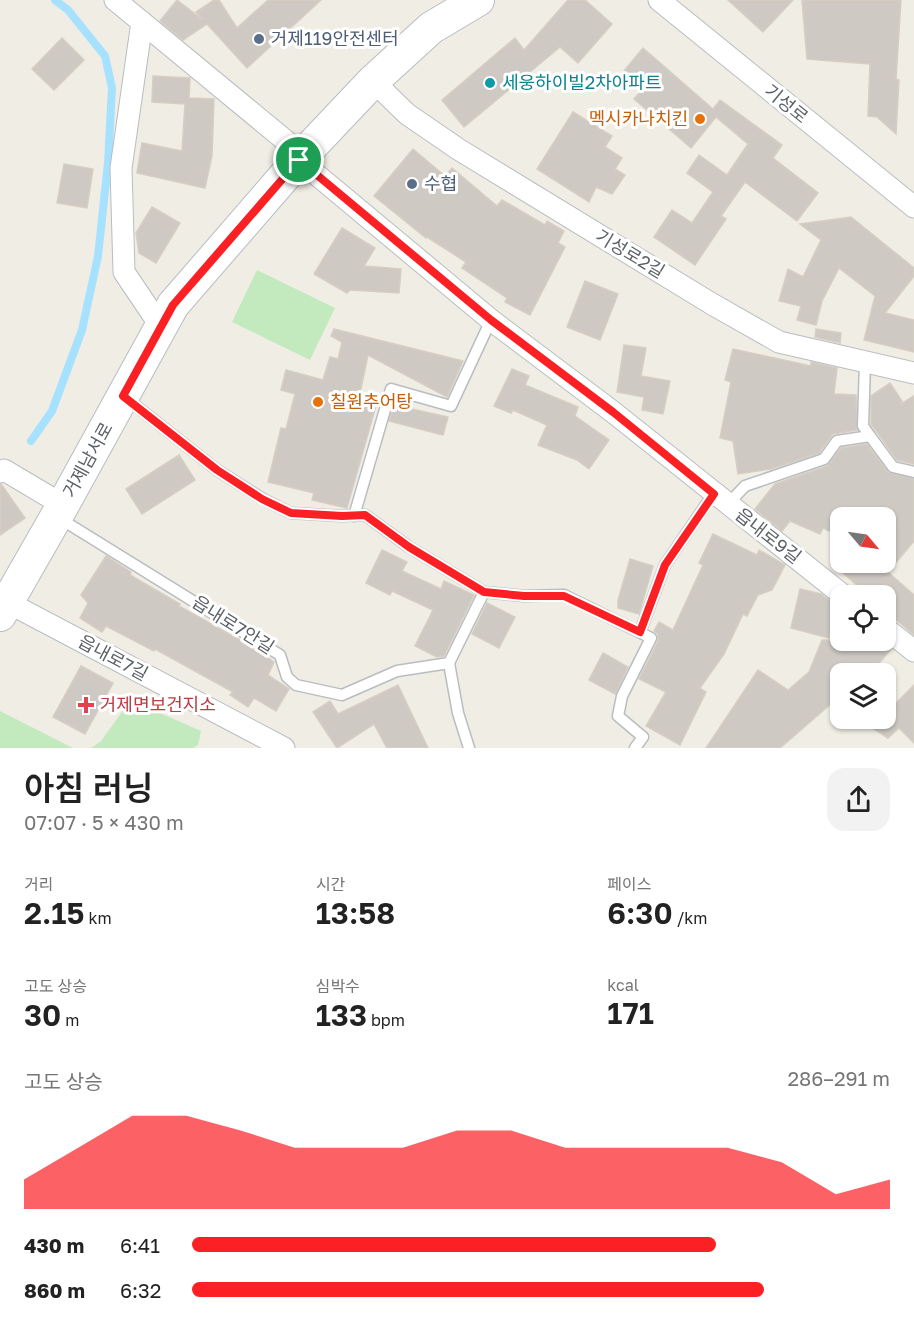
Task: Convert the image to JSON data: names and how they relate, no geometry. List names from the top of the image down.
{
  "streets": {
    "main road": ["거제남서로"],
    "street": [
      "기성로",
      "기성로2길",
      "읍내로9길",
      "읍내로7길"
    ],
    "lane": ["읍내로7안길"]
  },
  "crossings": [
    ["기성로2길", "거제남서로"],
    ["거제남서로", "읍내로9길"],
    ["거제남서로", "읍내로7안길"],
    ["거제남서로", "읍내로7길"]
  ],
  "places": {
    "other": [
      "거제119안전센터",
      "세웅하이빌2차아파트",
      "멕시카나치킨",
      "수협",
      "칠원추어탕"
    ],
    "health": ["거제면보건지소"]
  },
  "north": "bottom right",
  "page": {
    "heading": ["아침 러닝", "07:07 · 5 × 430 m"],
    "stats": [
      ["거리", "2.15 km"],
      ["시간", "13:58"],
      ["페이스", "6:30 /km"],
      ["고도 상승", "30 m"],
      ["심박수", "133 bpm"],
      ["kcal", "171"]
    ],
    "chart": ["고도 상승", "286–291 m"],
    "list": [
      {
        "name": "430 m",
        "note": "6:41"
      },
      {
        "name": "860 m",
        "note": "6:32"
      }
    ]
  }
}
